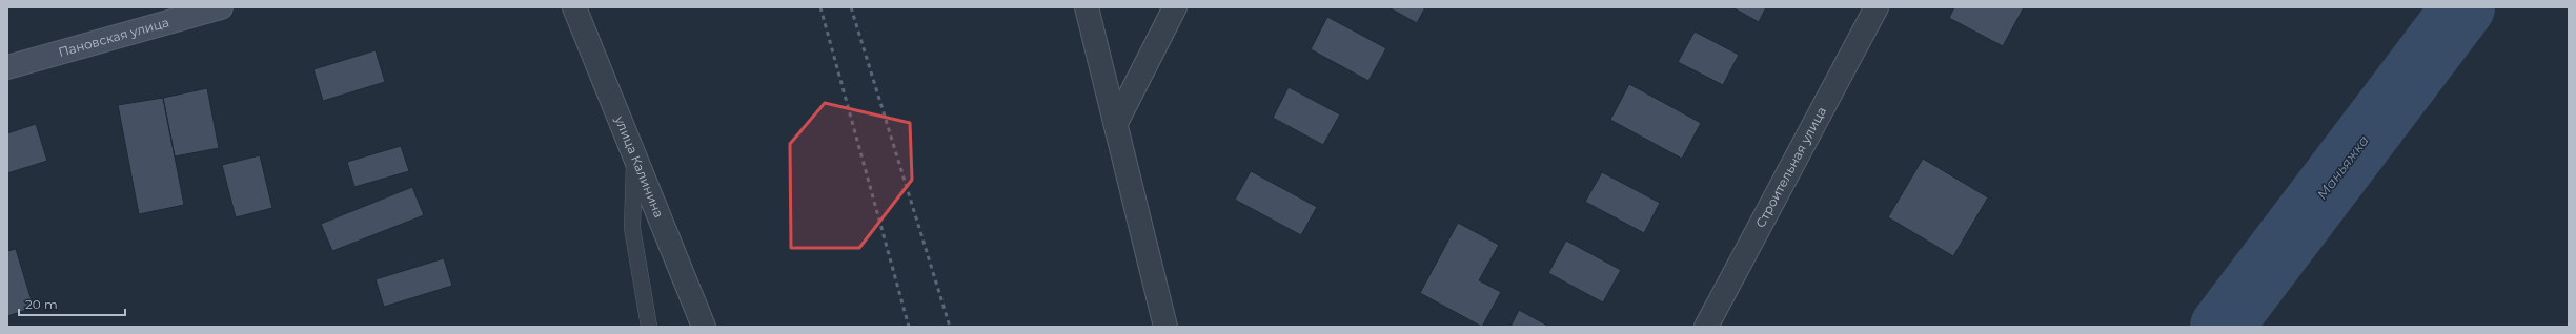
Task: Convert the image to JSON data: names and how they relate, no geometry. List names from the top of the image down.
{
  "streets": {
    "main road": ["Пановская улица"],
    "street": ["улица Калинина", "Строительная улица"]
  },
  "water": ["Маньяжка"],
  "scale_bar": "20 m"
}
